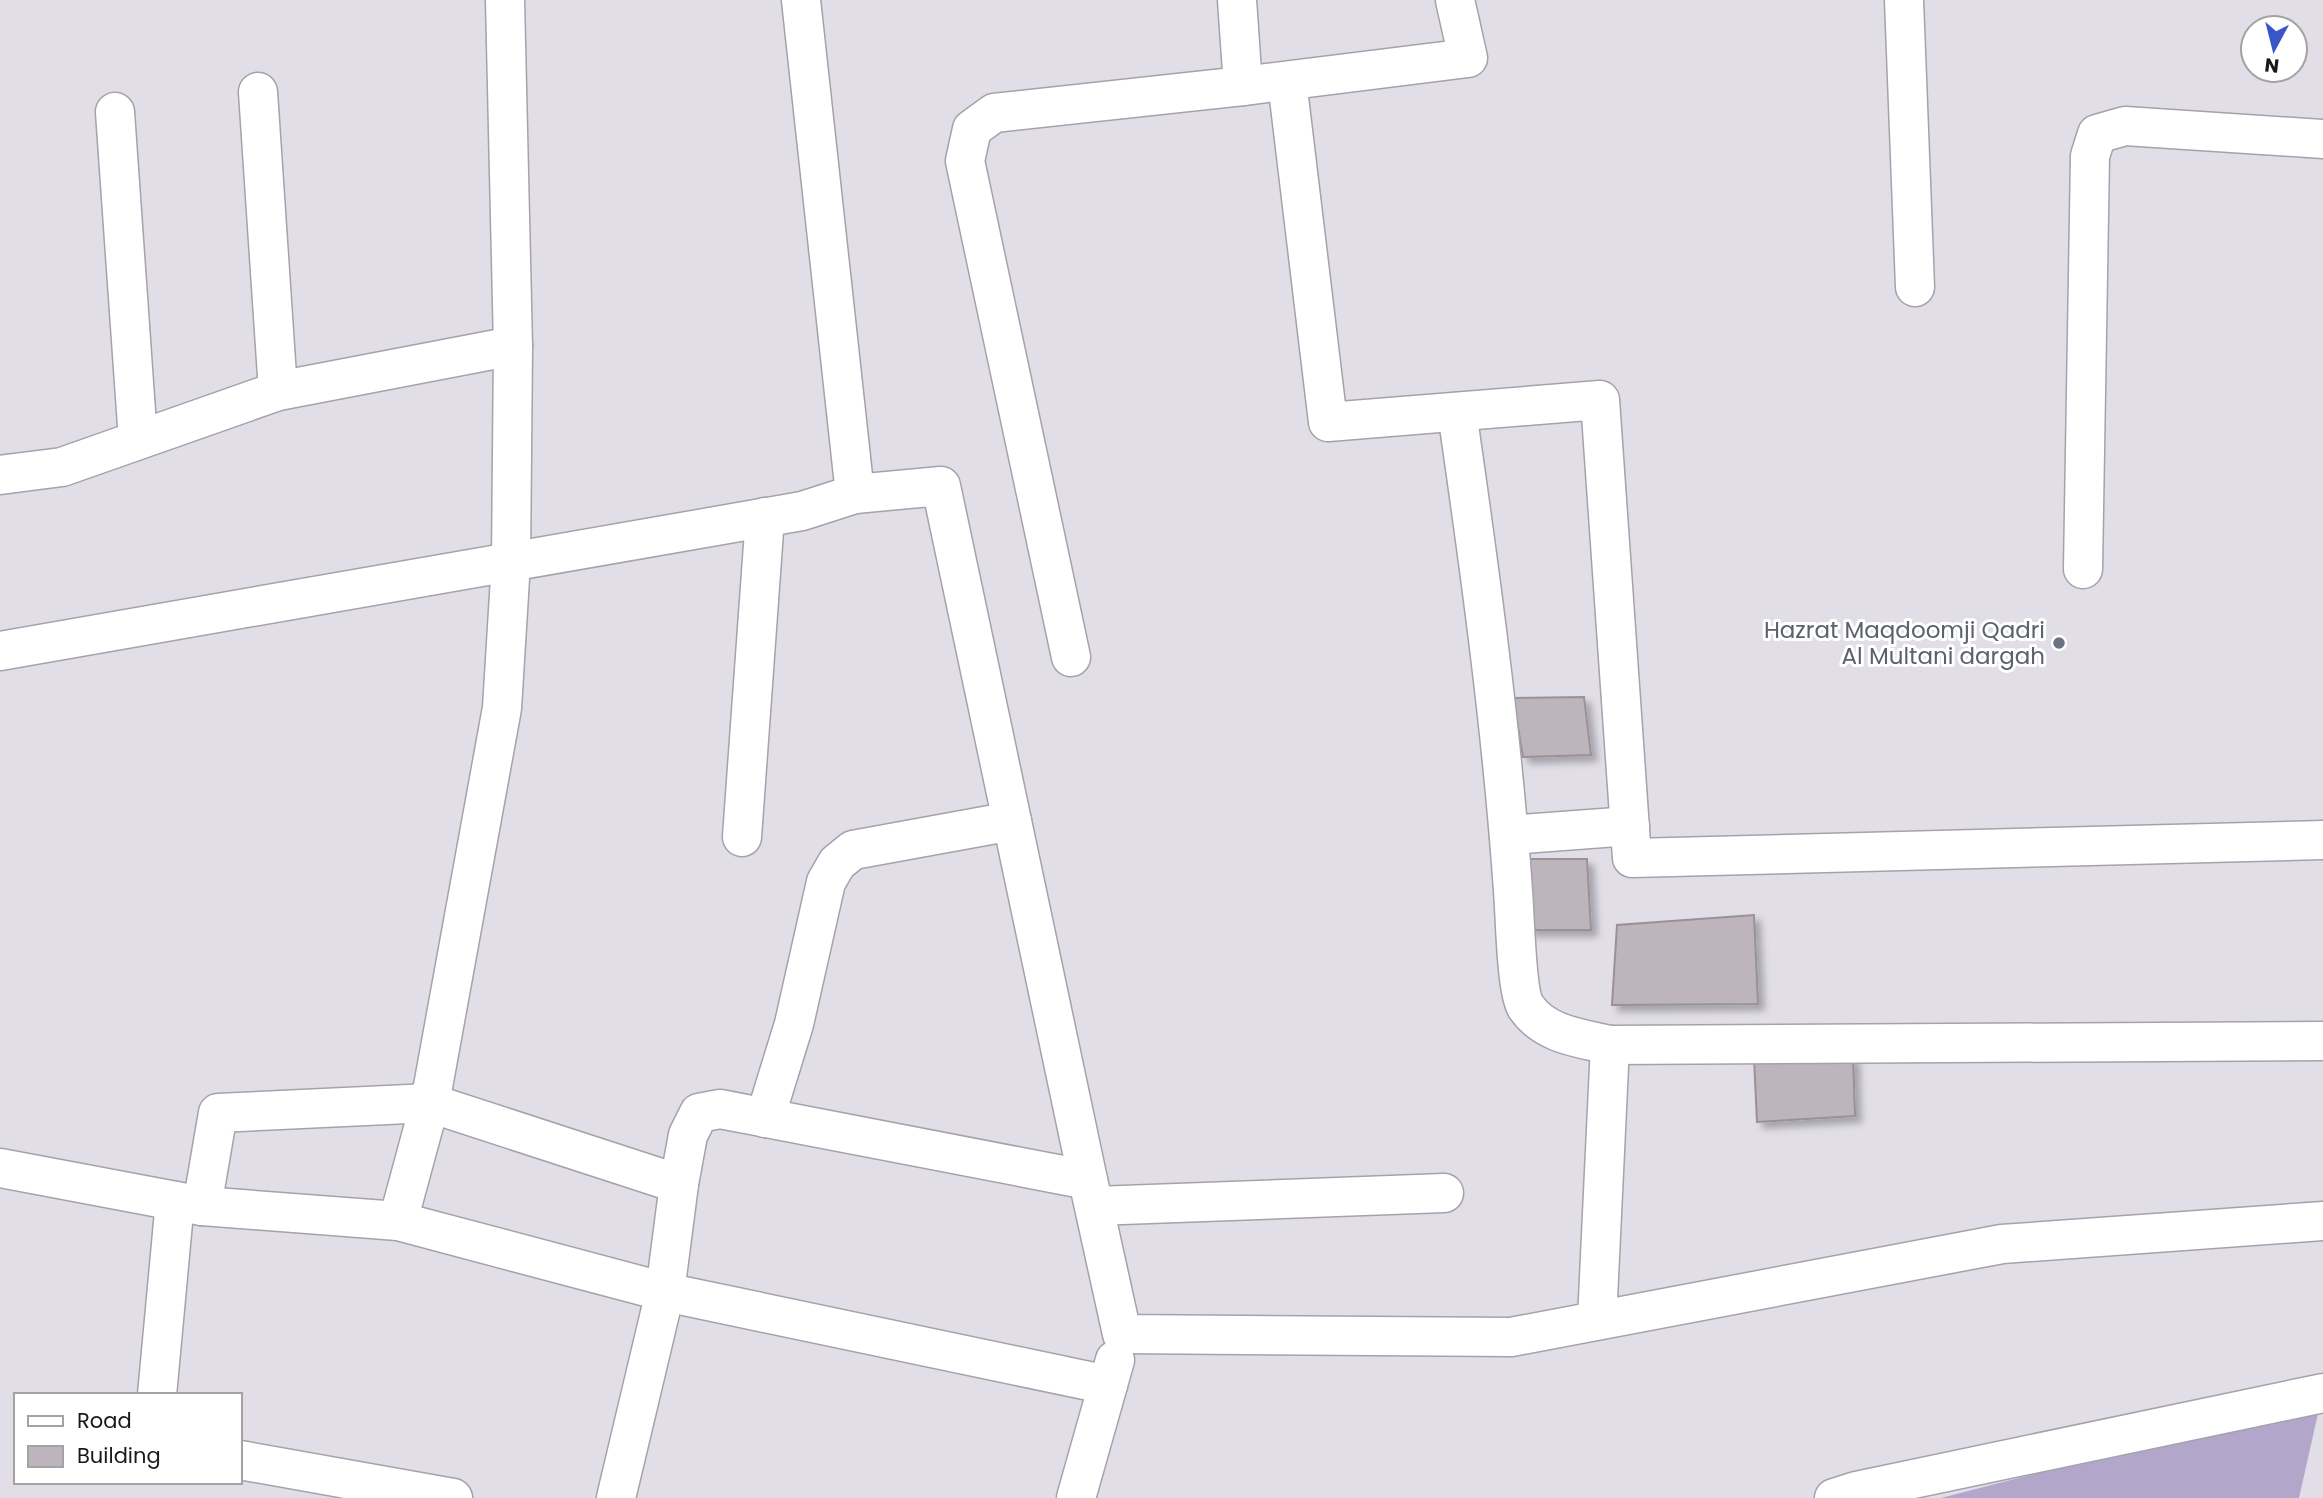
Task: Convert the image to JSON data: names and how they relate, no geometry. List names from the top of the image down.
{
  "places": ["Hazrat Maqdoomji Qadri Al Multani dargah"],
  "legend": ["Road", "Building"],
  "north": "bottom"
}
